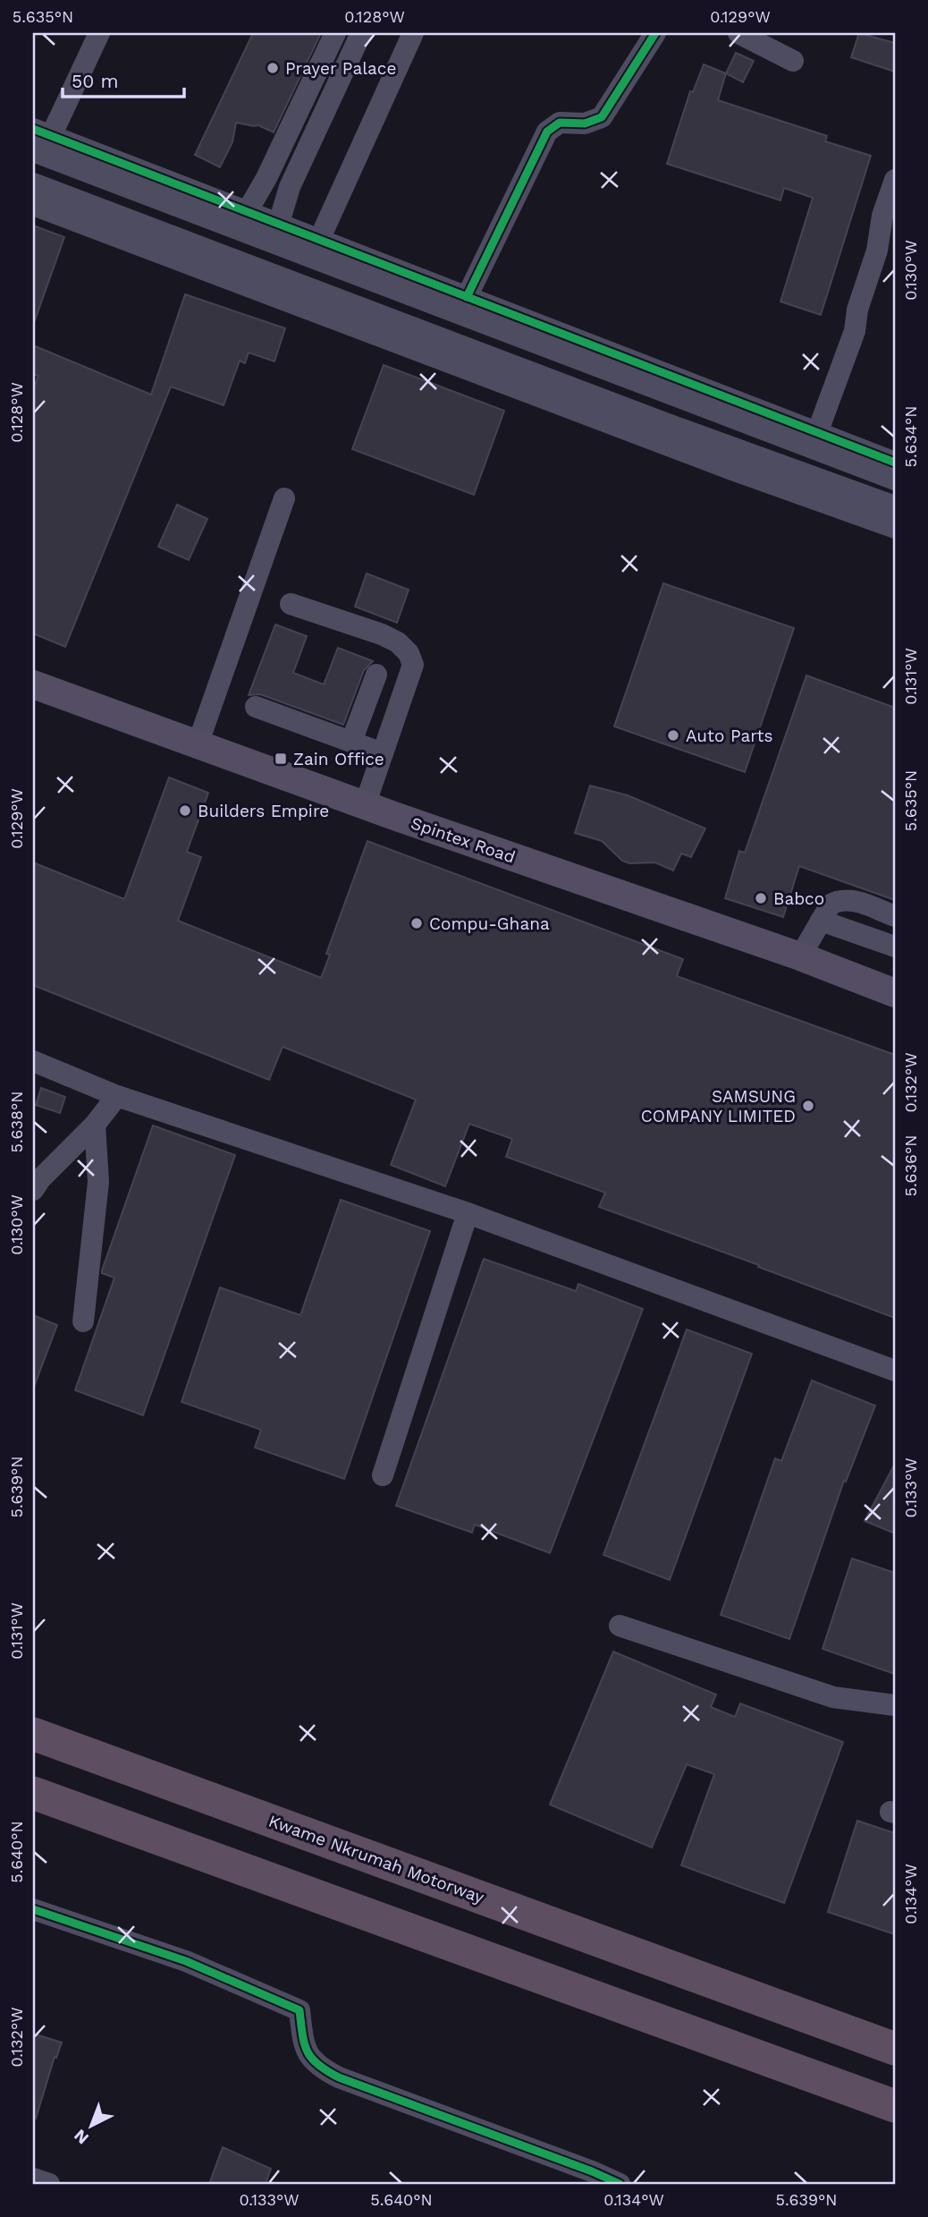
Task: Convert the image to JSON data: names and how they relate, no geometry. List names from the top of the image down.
{
  "streets": {
    "highway": ["Kwame Nkrumah Motorway"],
    "main road": ["Spintex Road"]
  },
  "places": {
    "other": [
      "Prayer Palace",
      "Auto Parts",
      "Builders Empire",
      "Babco",
      "Compu-Ghana",
      "SAMSUNG COMPANY LIMITED"
    ],
    "transit": ["Zain Office"]
  },
  "scale_bar": "50 m",
  "north": "bottom left",
  "coordinates": [
    "5.635°N",
    "0.128°W",
    "0.129°W",
    "0.130°W",
    "5.634°N",
    "0.131°W",
    "0.132°W",
    "5.638°N",
    "5.636°N",
    "5.639°N",
    "0.133°W",
    "5.640°N",
    "0.134°W"
  ]
}
